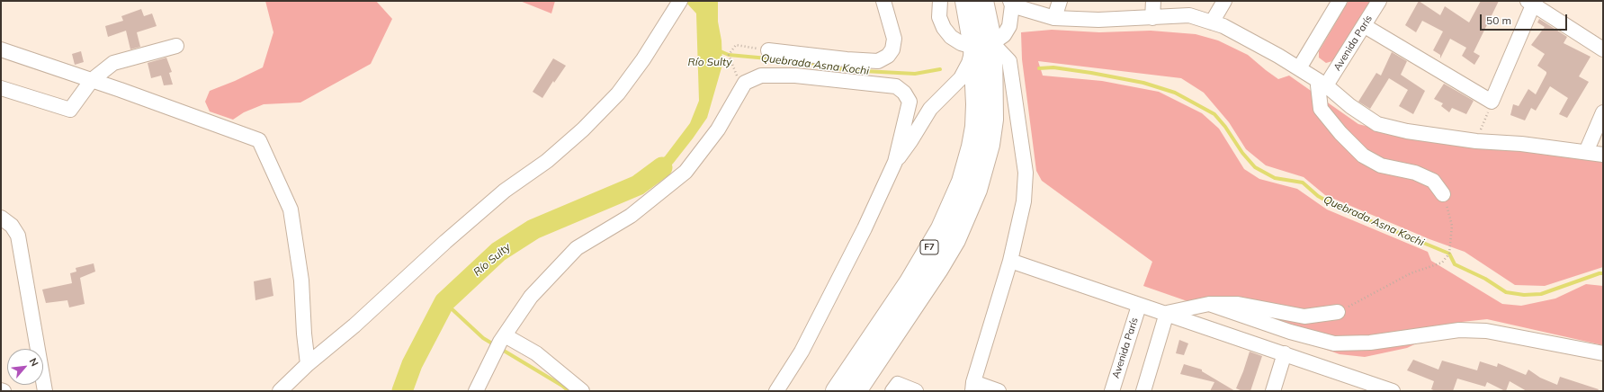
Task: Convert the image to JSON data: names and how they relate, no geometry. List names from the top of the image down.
{
  "streets": {
    "highway": ["F7"],
    "street": ["Avenida París"]
  },
  "water": ["Río Sulty", "Quebrada Asna Kochi"],
  "scale_bar": "50 m",
  "north": "top right"
}
